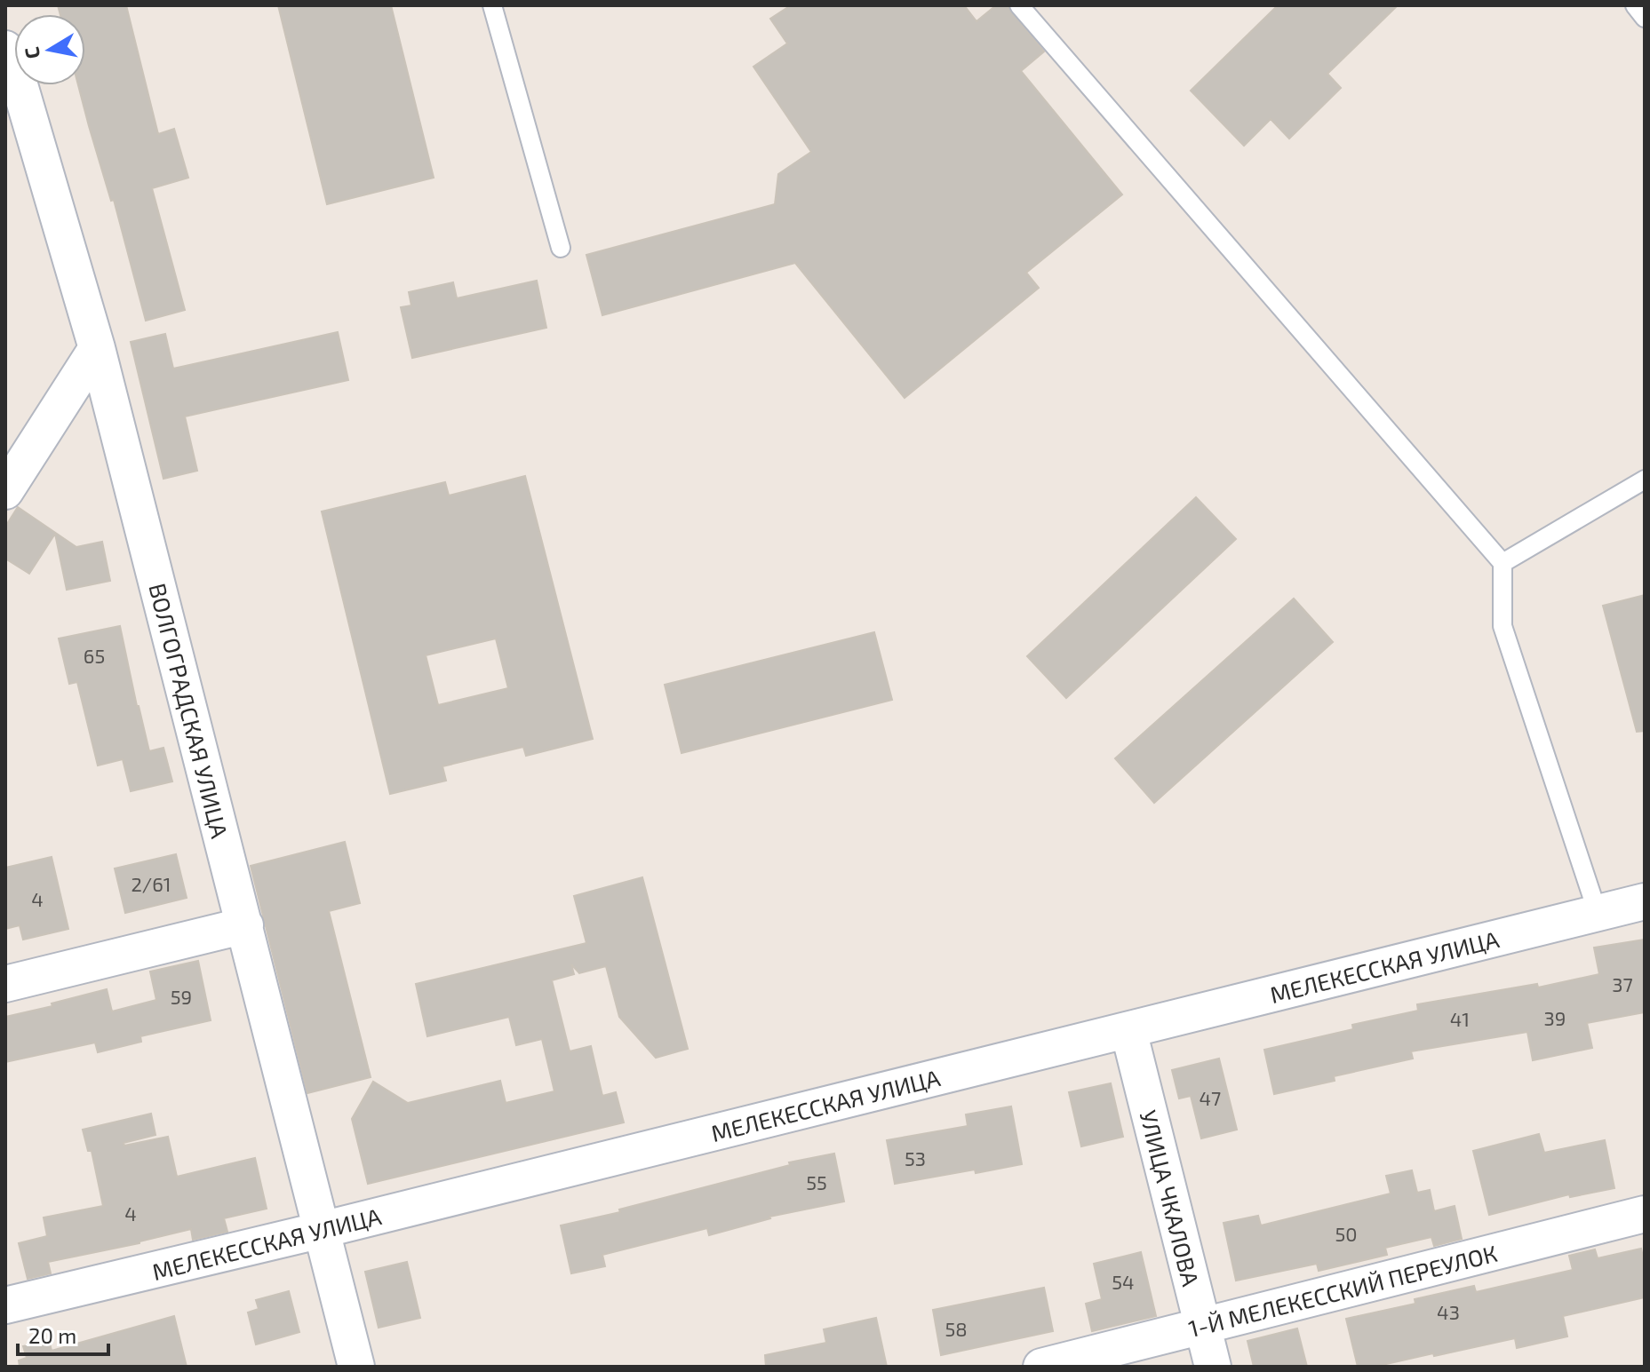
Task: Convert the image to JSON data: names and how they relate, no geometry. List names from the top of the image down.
{
  "streets": {
    "street": [
      "ВОЛГОГРАДСКАЯ УЛИЦА",
      "МЕЛЕКЕССКАЯ УЛИЦА",
      "УЛИЦА ЧКАЛОВА",
      "1-Й МЕЛЕКЕССКИЙ ПЕРЕУЛОК"
    ]
  },
  "crossings": [
    ["ВОЛГОГРАДСКАЯ УЛИЦА", "МЕЛЕКЕССКАЯ УЛИЦА"],
    ["МЕЛЕКЕССКАЯ УЛИЦА", "УЛИЦА ЧКАЛОВА"],
    ["УЛИЦА ЧКАЛОВА", "1-Й МЕЛЕКЕССКИЙ ПЕРЕУЛОК"]
  ],
  "house_numbers": [
    "65",
    "2/61",
    "4",
    "37",
    "59",
    "39",
    "41",
    "47",
    "53",
    "55",
    "4",
    "50",
    "54",
    "43",
    "58"
  ],
  "scale_bar": "20 m",
  "north": "left"
}
